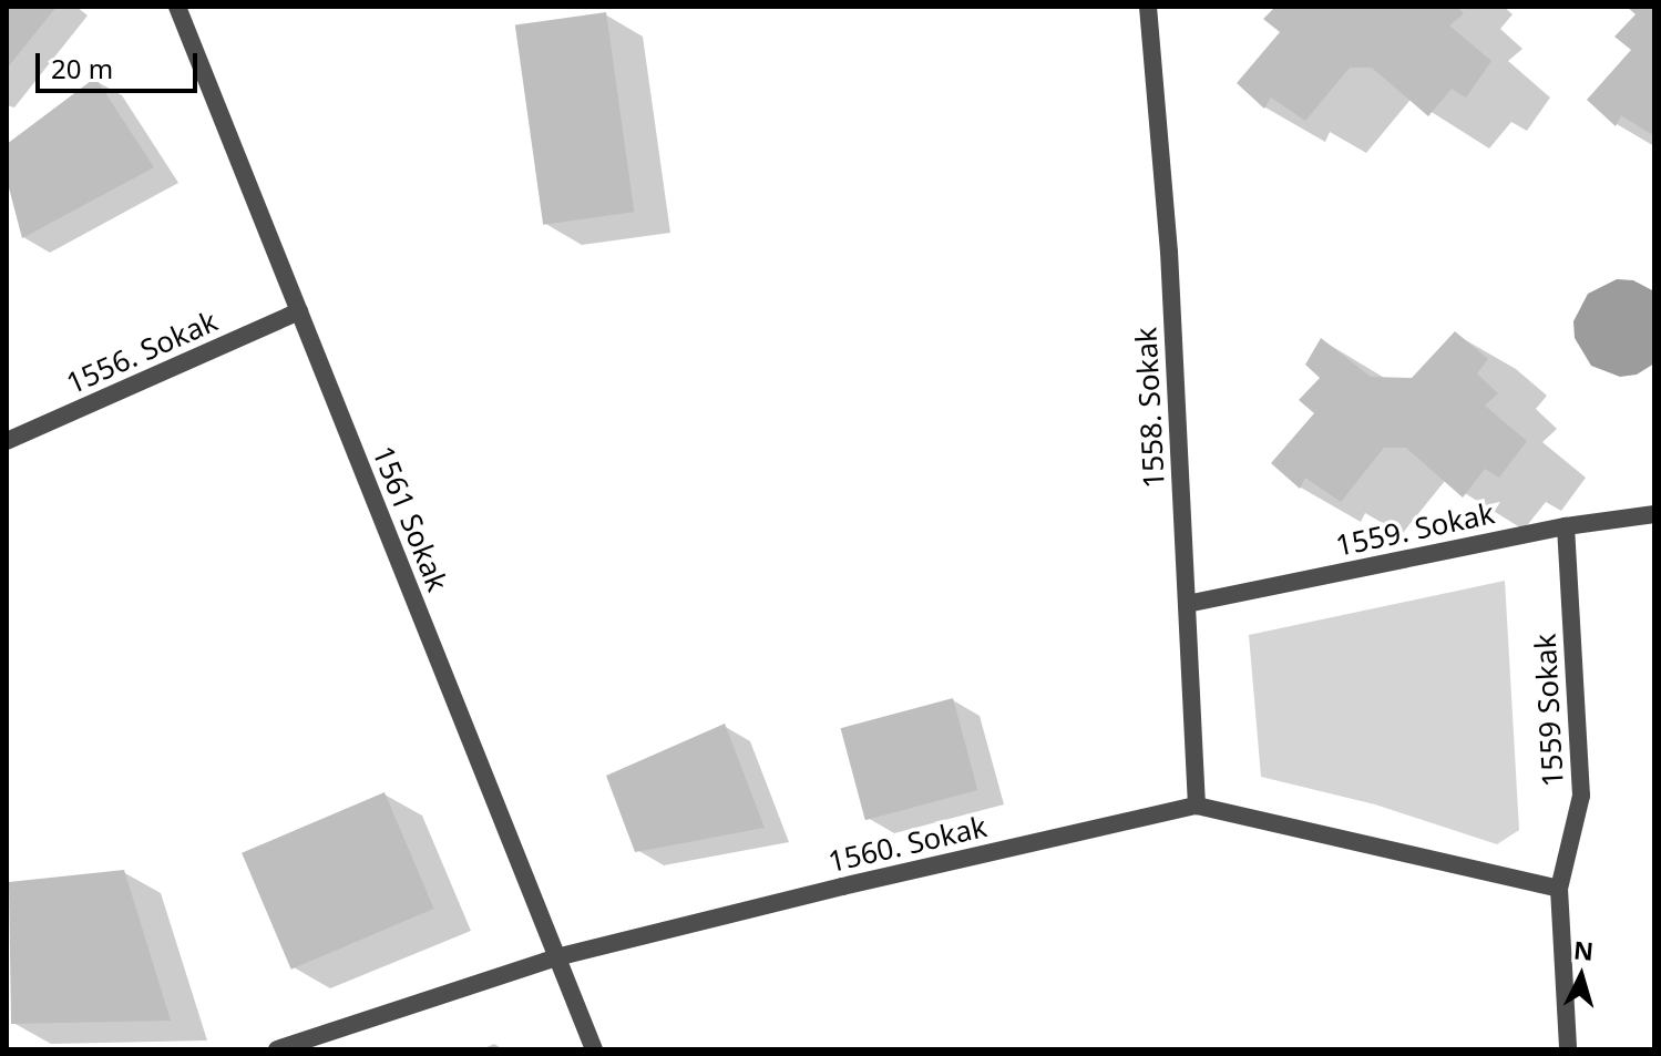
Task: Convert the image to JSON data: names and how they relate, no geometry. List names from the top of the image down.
{
  "streets": {
    "street": [
      "1556. Sokak",
      "1558. Sokak",
      "1561 Sokak",
      "1559. Sokak",
      "1559 Sokak",
      "1560. Sokak"
    ]
  },
  "crossings": [
    ["1556. Sokak", "1561 Sokak"],
    ["1558. Sokak", "1559. Sokak"],
    ["1558. Sokak", "1560. Sokak"],
    ["1561 Sokak", "1560. Sokak"],
    ["1559. Sokak", "1559 Sokak"],
    ["1559 Sokak", "1560. Sokak"]
  ],
  "scale_bar": "20 m",
  "north": "top"
}
